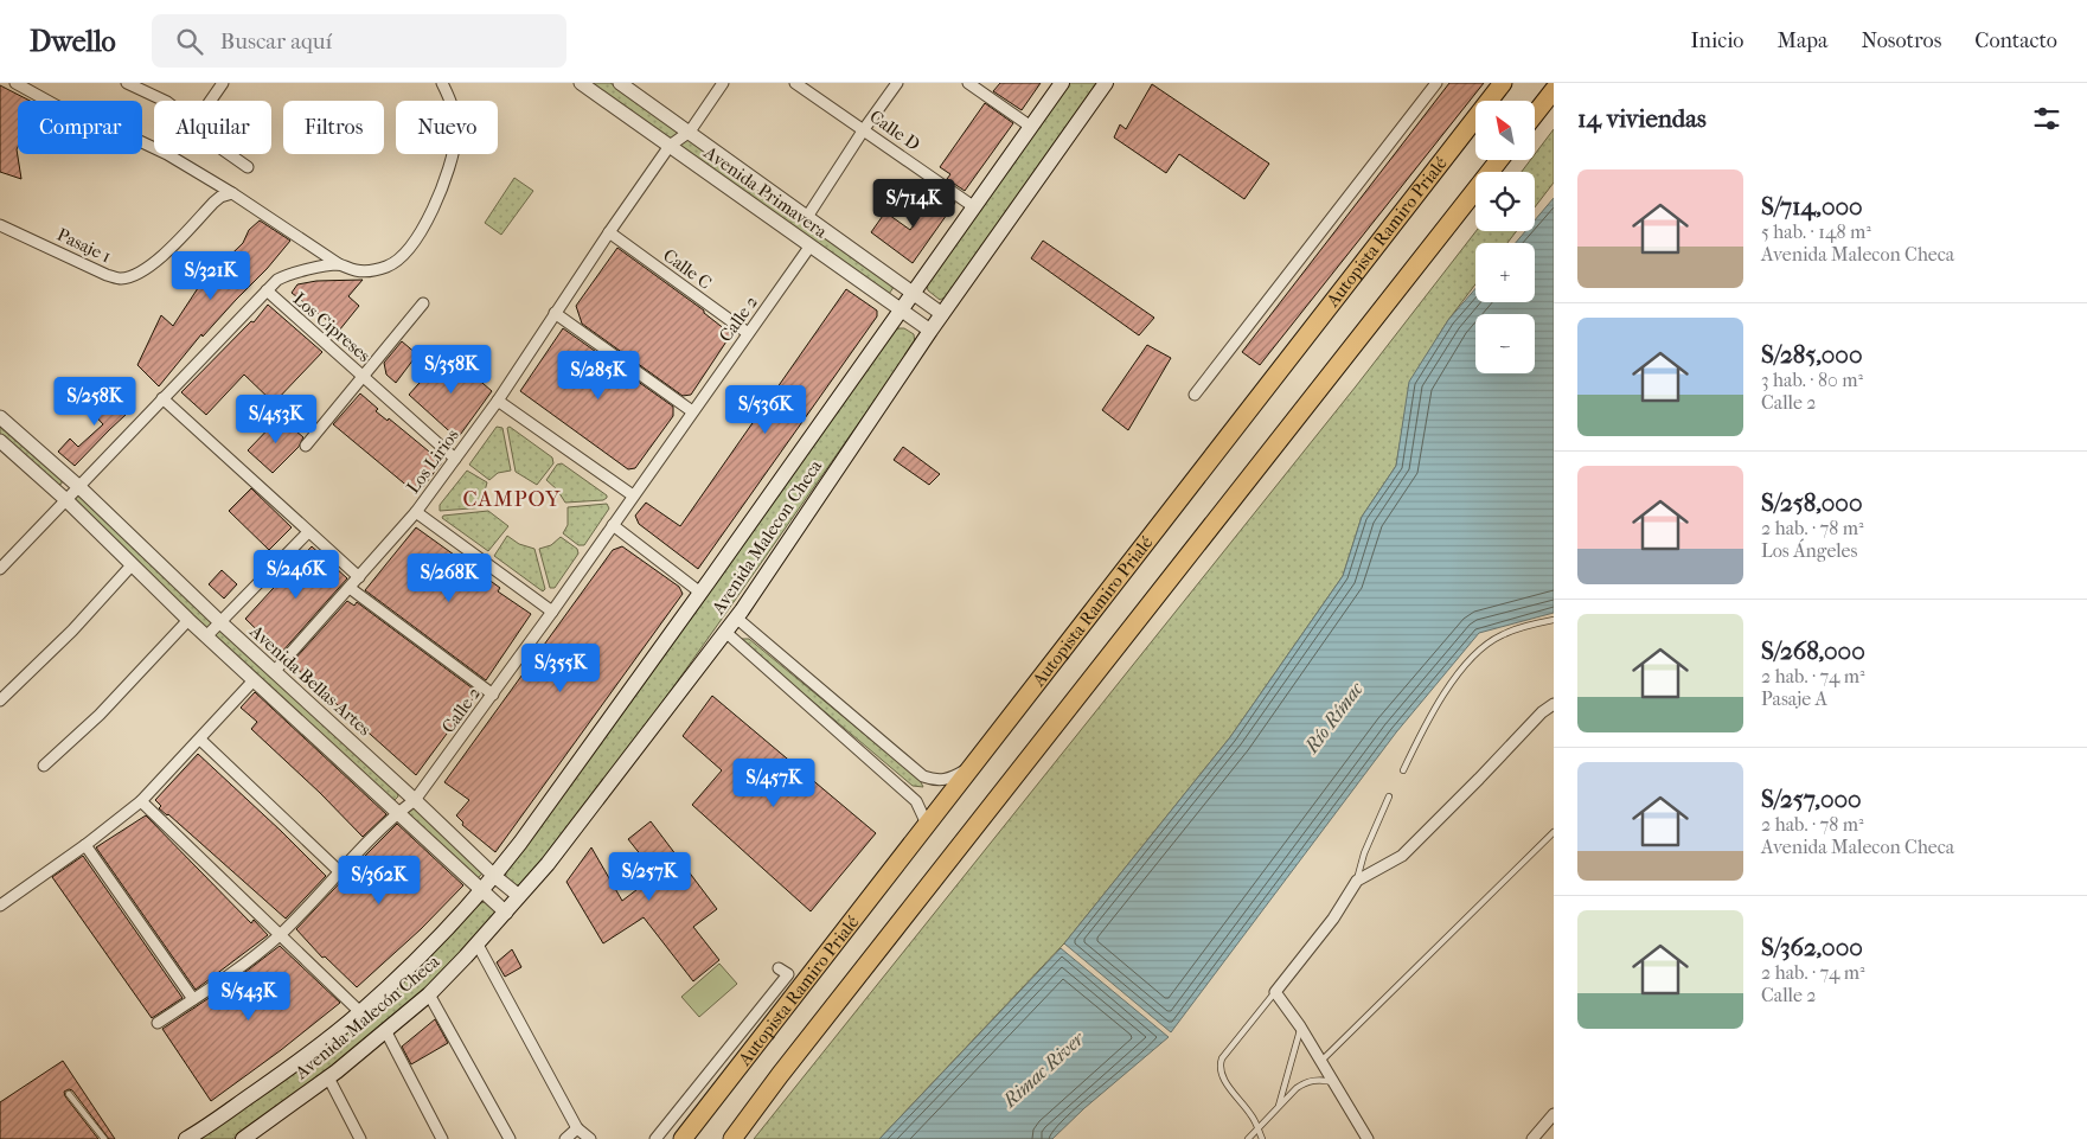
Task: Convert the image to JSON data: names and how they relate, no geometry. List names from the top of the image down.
{
  "streets": {
    "highway": ["Autopista Ramiro Prialé"],
    "main road": ["Avenida Malecon Checa", "Avenida Malecón Checa"],
    "street": [
      "Calle D",
      "Avenida Primavera",
      "Pasaje 1",
      "Calle C",
      "Calle 2",
      "Los Cipreses",
      "Los Lirios",
      "Avenida Bellas Artes"
    ]
  },
  "crossings": [
    ["Calle D", "Avenida Malecon Checa"],
    ["Avenida Primavera", "Calle 2"],
    ["Avenida Primavera", "Los Lirios"],
    ["Avenida Primavera", "Avenida Malecon Checa"],
    ["Calle C", "Calle 2"],
    ["Calle C", "Los Lirios"],
    ["Calle 2", "Avenida Bellas Artes"],
    ["Los Cipreses", "Los Lirios"],
    ["Los Lirios", "Avenida Bellas Artes"],
    ["Avenida Malecon Checa", "Avenida Bellas Artes"],
    ["Avenida Malecon Checa", "Avenida Malecón Checa"]
  ],
  "districts": ["CAMPOY"],
  "water": ["Río Rímac", "Rimac River"],
  "north": "top left",
  "page": {
    "header": "Dwello",
    "search": "Buscar aquí",
    "nav": [
      "Inicio",
      "Mapa",
      "Nosotros",
      "Contacto"
    ],
    "heading": "14 viviendas",
    "map_buttons": ["+", "−"],
    "chip": [
      "Comprar",
      "Alquilar",
      "Filtros",
      "Nuevo"
    ],
    "list": [
      {
        "name": "S/714,000",
        "note": "5 hab. · 148 m² · Avenida Malecon Checa"
      },
      {
        "name": "S/285,000",
        "note": "3 hab. · 80 m² · Calle 2"
      },
      {
        "name": "S/258,000",
        "note": "2 hab. · 78 m² · Los Ángeles"
      },
      {
        "name": "S/268,000",
        "note": "2 hab. · 74 m² · Pasaje A"
      },
      {
        "name": "S/257,000",
        "note": "2 hab. · 78 m² · Avenida Malecon Checa"
      },
      {
        "name": "S/362,000",
        "note": "2 hab. · 74 m² · Calle 2"
      }
    ],
    "price": [
      "S/714K",
      "S/321K",
      "S/358K",
      "S/285K",
      "S/258K",
      "S/536K",
      "S/453K",
      "S/246K",
      "S/268K",
      "S/355K",
      "S/457K",
      "S/257K",
      "S/362K",
      "S/543K"
    ]
  }
}
